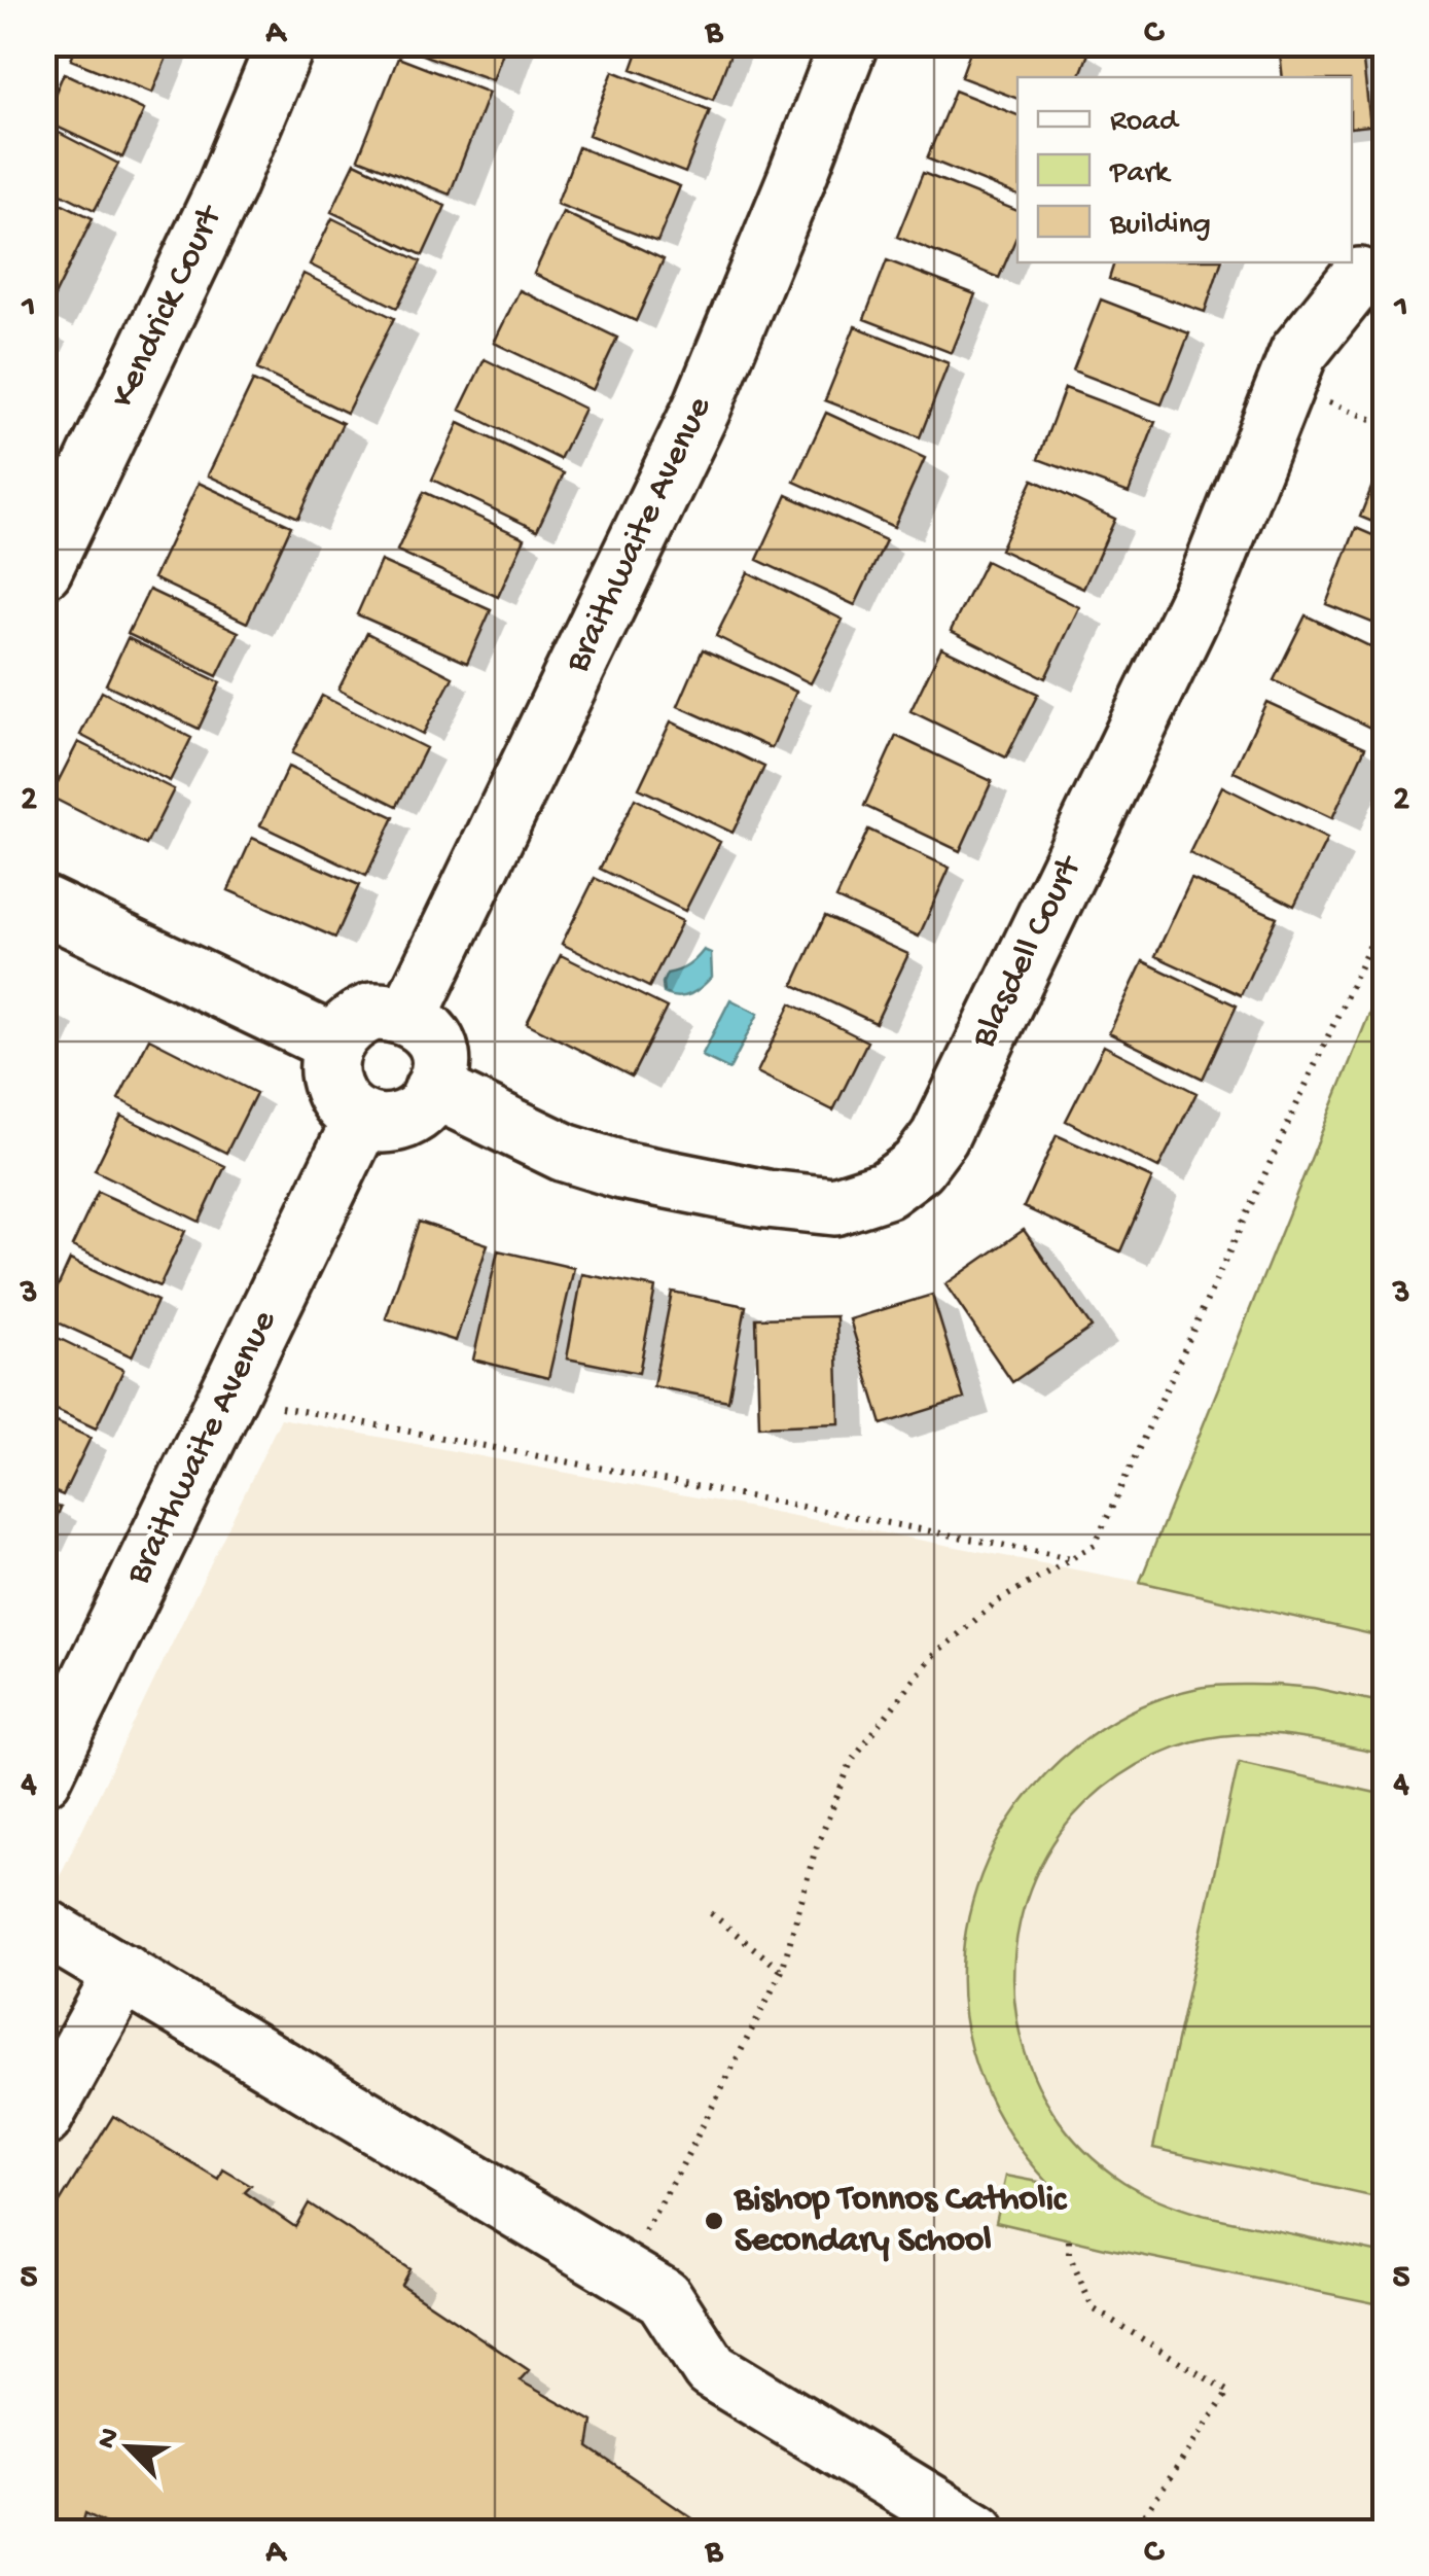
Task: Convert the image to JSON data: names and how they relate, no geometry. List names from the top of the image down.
{
  "streets": {
    "street": ["Kendrick Court", "Braithwaite Avenue", "Blasdell Court"]
  },
  "crossings": [
    ["Braithwaite Avenue", "Blasdell Court"]
  ],
  "places": ["Bishop Tonnos Catholic Secondary School"],
  "legend": ["Road", "Park", "Building"],
  "north": "top left",
  "grid": {
    "columns": ["A", "B", "C"],
    "rows": [
      "1",
      "2",
      "3",
      "4",
      "5"
    ]
  }
}
